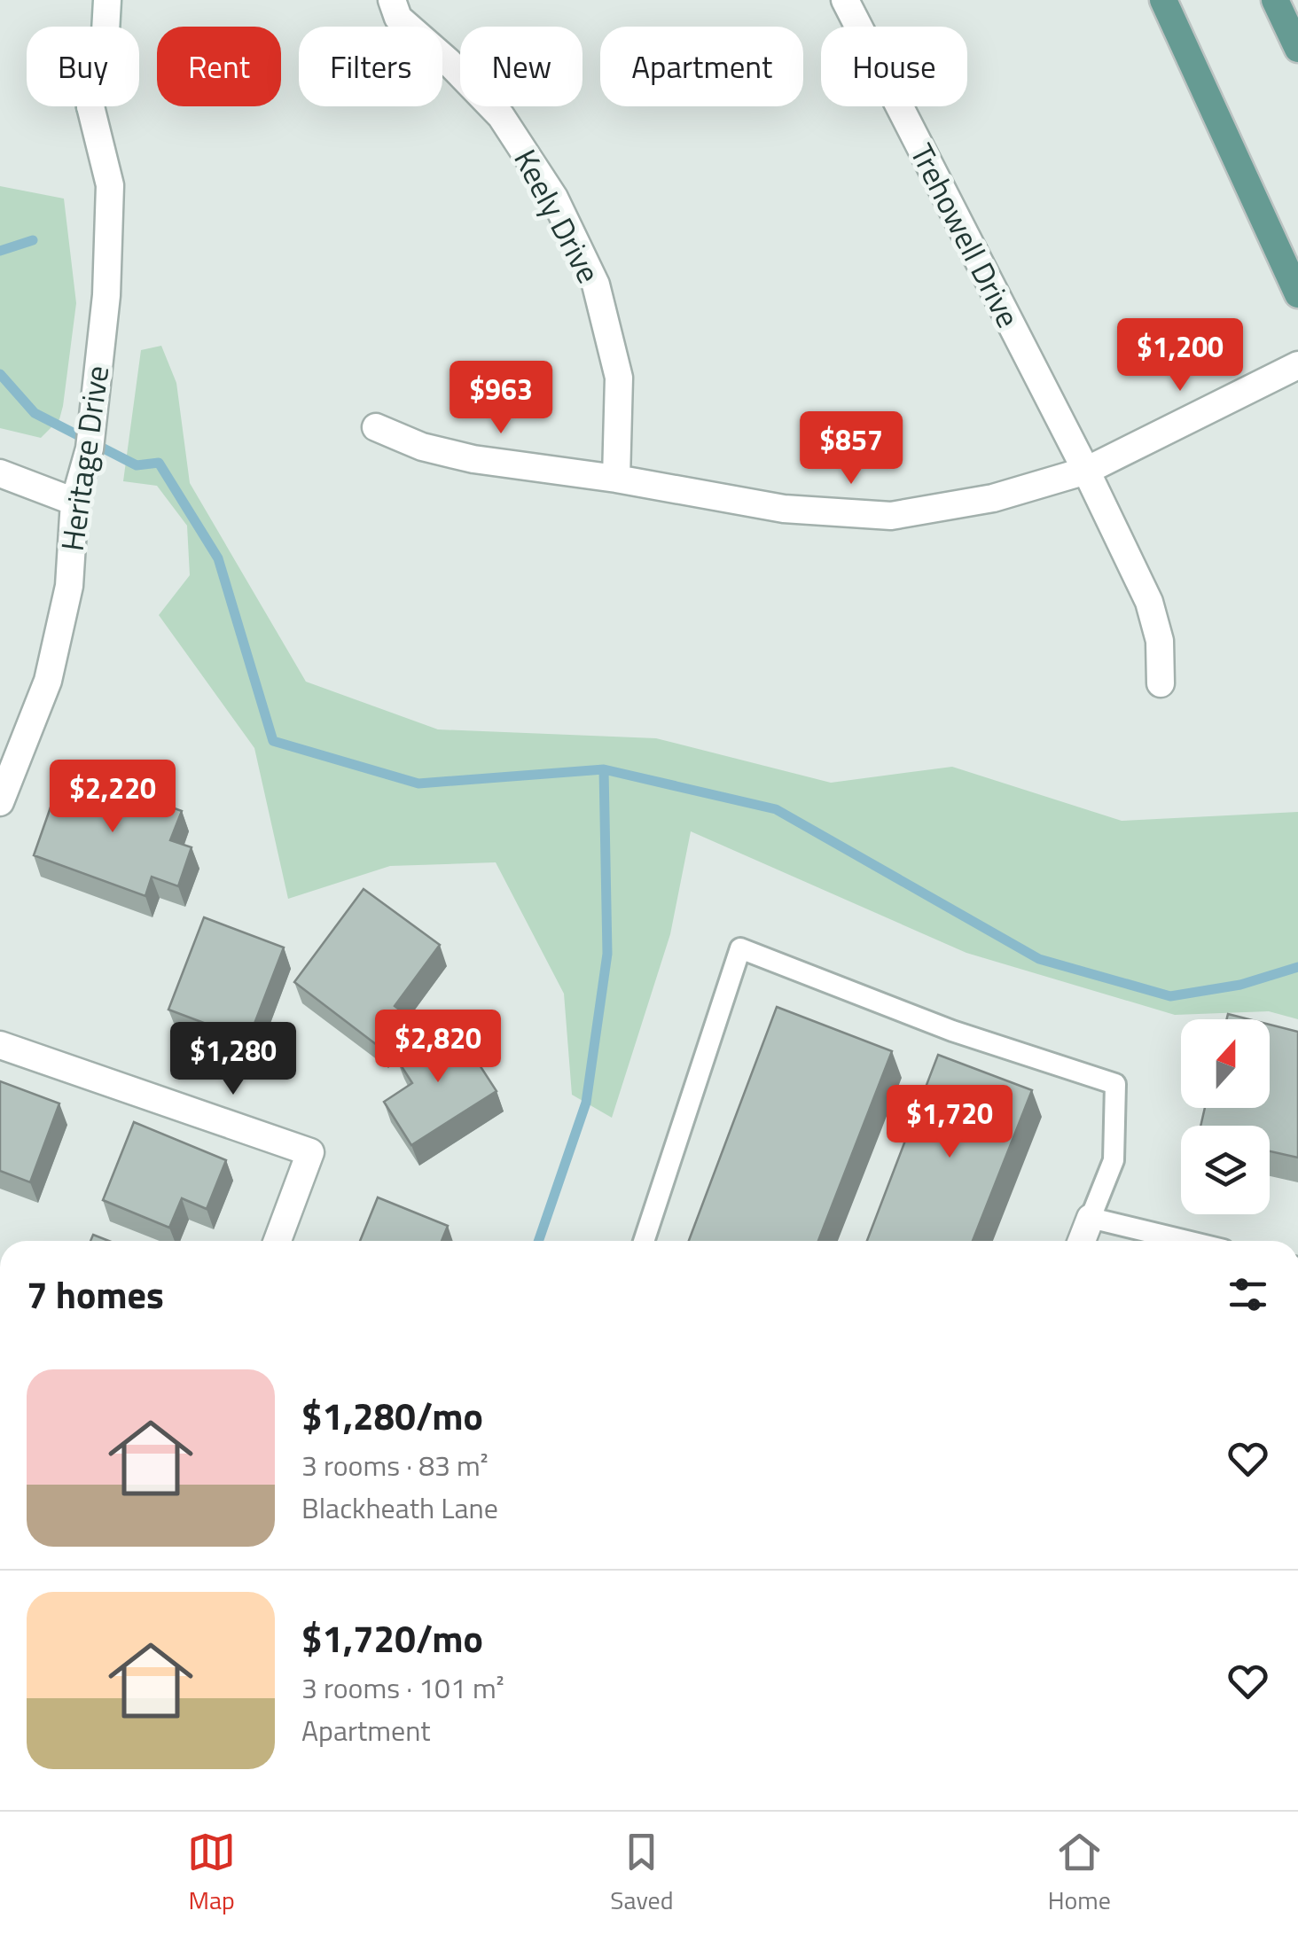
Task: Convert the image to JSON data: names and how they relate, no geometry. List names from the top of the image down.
{
  "streets": {
    "street": ["Keely Drive", "Trehowell Drive", "Heritage Drive"]
  },
  "north": "top",
  "page": {
    "chip": [
      "Buy",
      "Rent",
      "Filters",
      "New",
      "Apartment",
      "House"
    ],
    "price": [
      "$1,200",
      "$963",
      "$857",
      "$2,220",
      "$2,820",
      "$1,280",
      "$1,720"
    ],
    "heading": "7 homes",
    "list": [
      {
        "name": "$1,280/mo",
        "note": "3 rooms · 83 m² · Blackheath Lane"
      },
      {
        "name": "$1,720/mo",
        "note": "3 rooms · 101 m² · Apartment"
      }
    ],
    "tabs": ["Map", "Saved", "Home"]
  }
}
